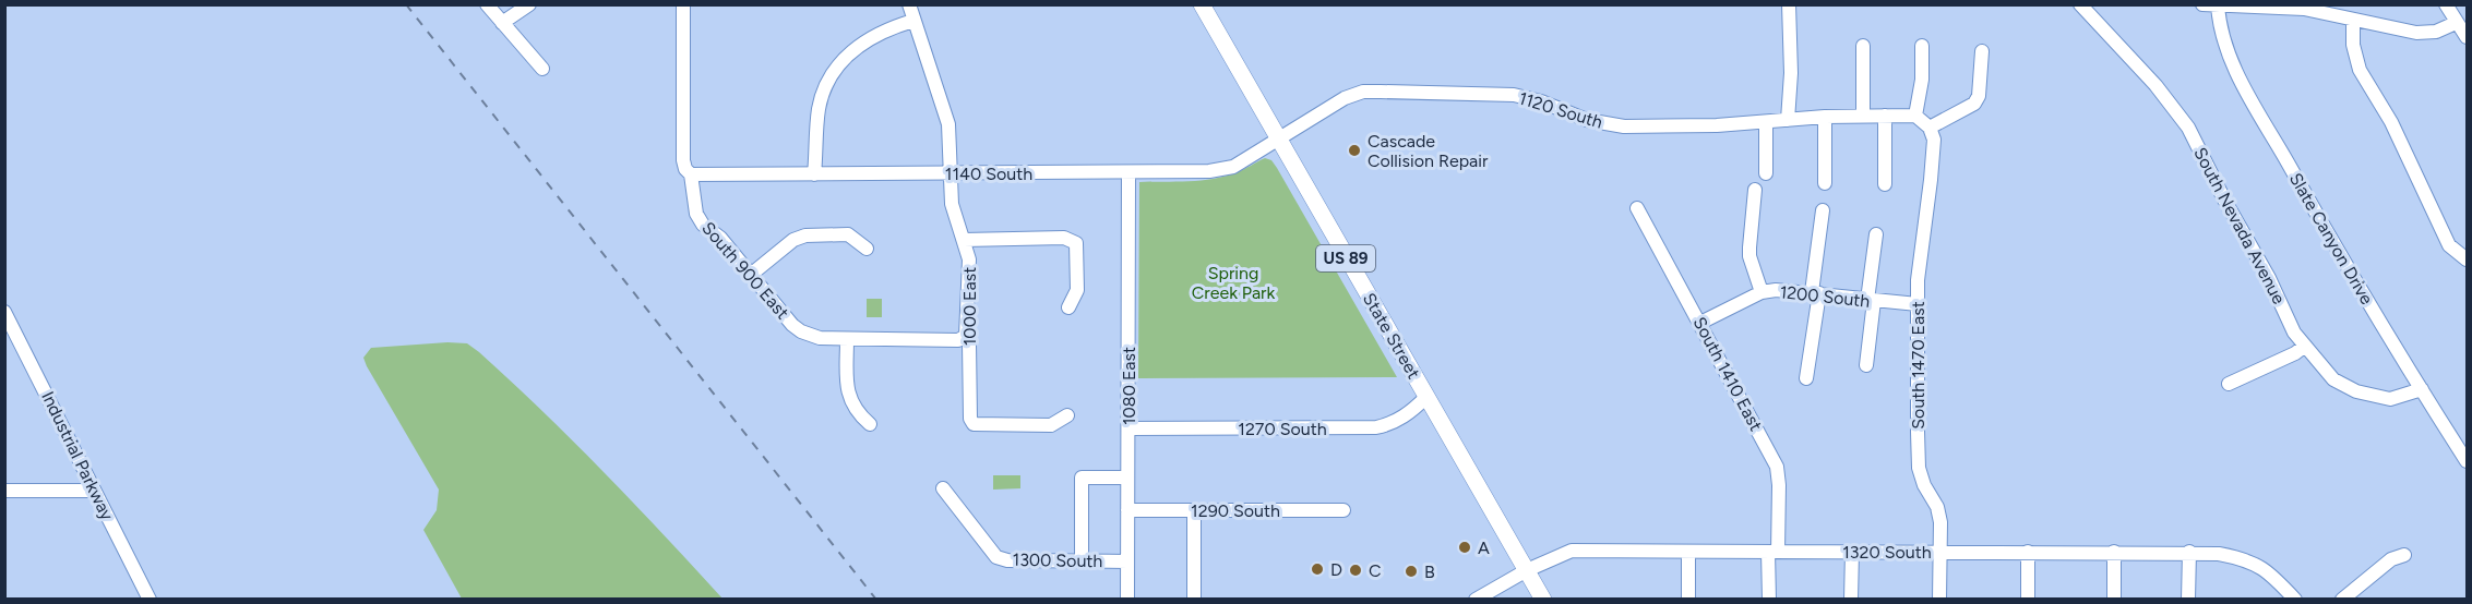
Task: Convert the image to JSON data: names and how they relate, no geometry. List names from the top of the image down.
{
  "streets": {
    "main road": ["US 89", "State Street"],
    "street": [
      "1120 South",
      "1140 South",
      "South Nevada Avenue",
      "Slate Canyon Drive",
      "South 900 East",
      "1200 South",
      "1000 East",
      "South 1470 East",
      "South 1410 East",
      "1080 East",
      "1270 South",
      "Industrial Parkway",
      "1290 South",
      "1320 South",
      "1300 South"
    ]
  },
  "crossings": [
    ["1120 South", "1140 South"],
    ["1120 South", "State Street"],
    ["1140 South", "South 900 East"],
    ["1140 South", "1000 East"],
    ["1140 South", "State Street"],
    ["1140 South", "1080 East"],
    ["South Nevada Avenue", "Slate Canyon Drive"],
    ["1200 South", "South 1470 East"],
    ["1200 South", "South 1410 East"],
    ["State Street", "1270 South"],
    ["State Street", "1320 South"],
    ["South 1470 East", "1320 South"],
    ["South 1410 East", "1320 South"],
    ["1080 East", "1270 South"],
    ["1080 East", "1290 South"],
    ["1080 East", "1300 South"]
  ],
  "parks": ["Spring Creek Park"],
  "places": [
    "Cascade Collision Repair",
    "A",
    "D",
    "C",
    "B"
  ]
}
